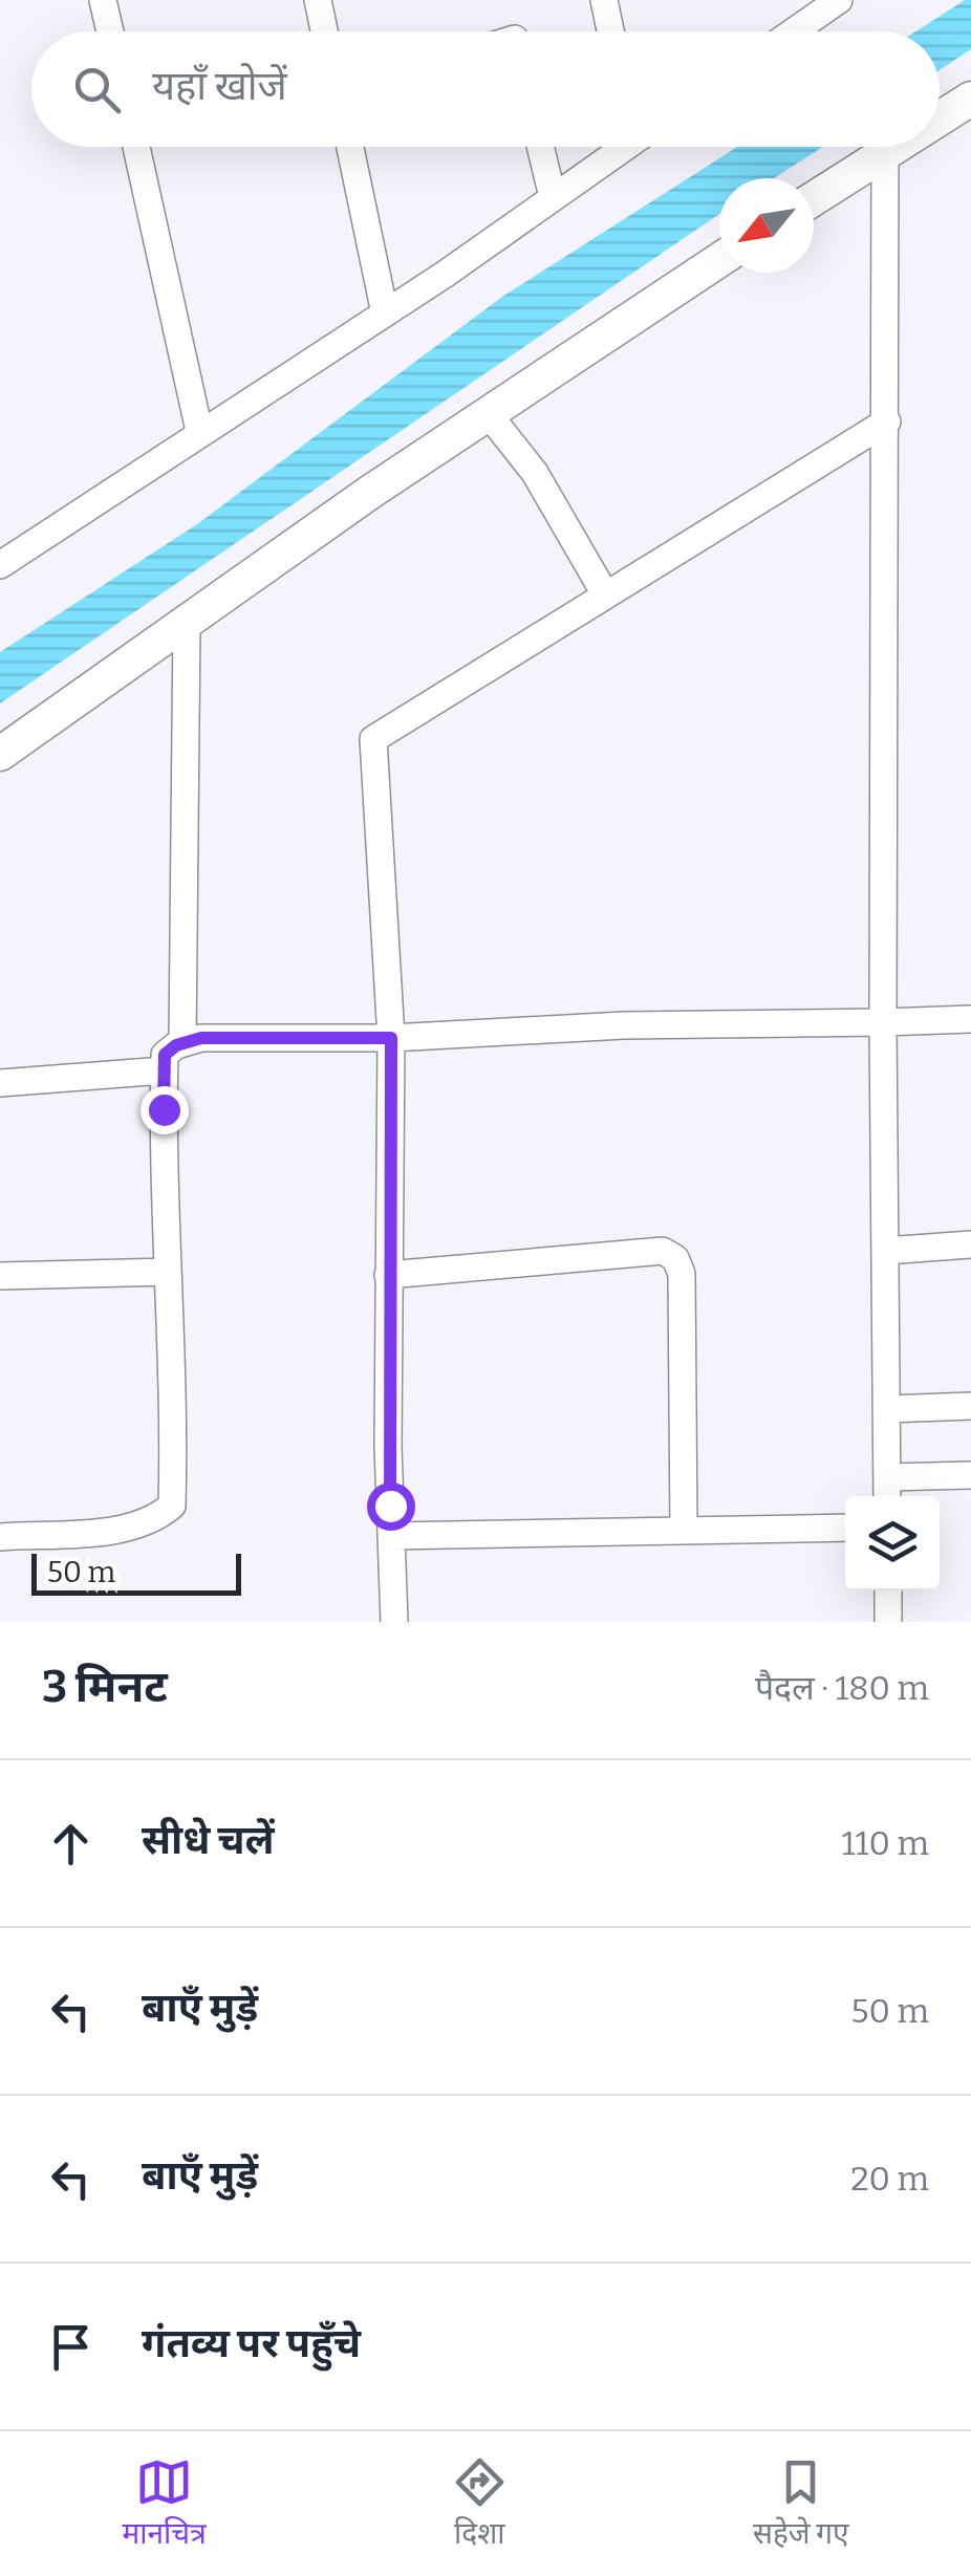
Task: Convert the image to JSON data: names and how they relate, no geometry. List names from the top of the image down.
{
  "scale_bar": "50 m",
  "north": "bottom left",
  "page": {
    "search": "यहाँ खोजें",
    "scale": "50 m",
    "heading": ["3 मिनट", "पैदल · 180 m"],
    "list": [
      ["सीधे चलें", "110 m"],
      ["बाएँ मुड़ें", "50 m"],
      ["बाएँ मुड़ें", "20 m"],
      "गंतव्य पर पहुँचे"
    ],
    "nav": ["मानचित्र", "दिशा", "सहेजे गए"]
  }
}
